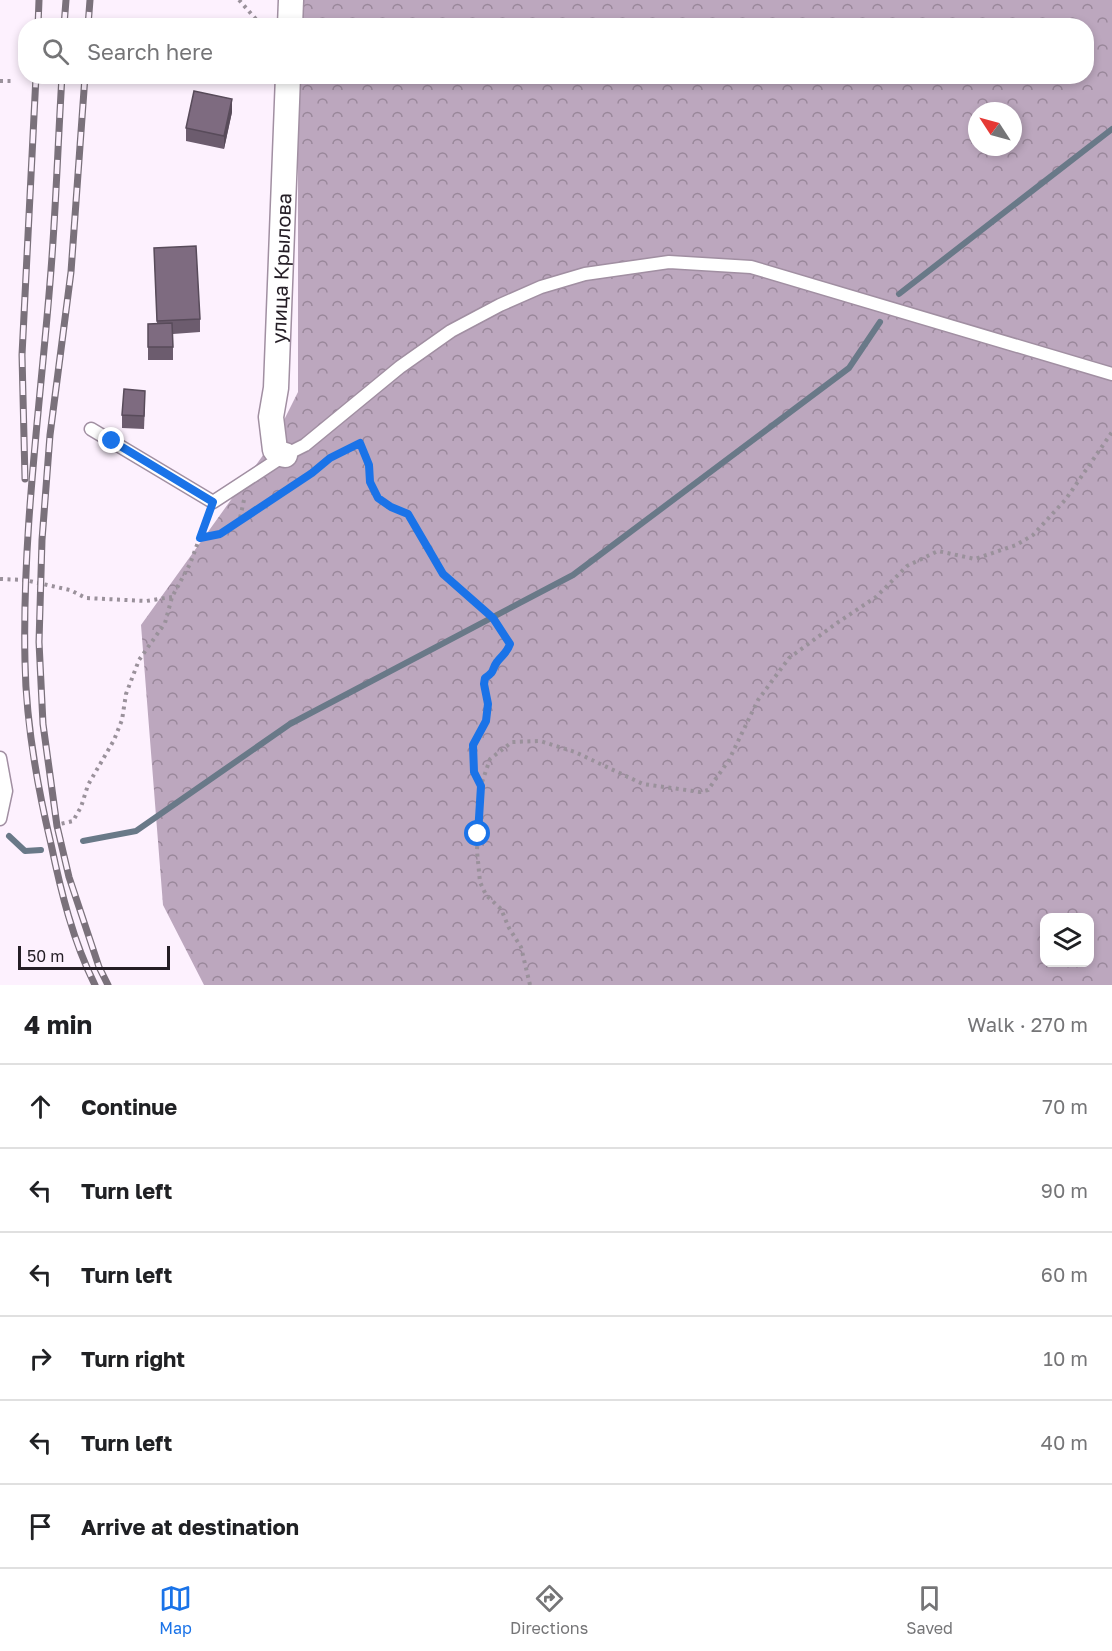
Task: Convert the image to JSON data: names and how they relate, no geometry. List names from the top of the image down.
{
  "streets": {
    "street": ["улица Крылова"]
  },
  "scale_bar": "50 m",
  "north": "top left",
  "page": {
    "search": "Search here",
    "scale": "50 m",
    "heading": ["4 min", "Walk · 270 m"],
    "list": [
      ["Continue", "70 m"],
      ["Turn left", "90 m"],
      ["Turn left", "60 m"],
      ["Turn right", "10 m"],
      ["Turn left", "40 m"],
      "Arrive at destination"
    ],
    "nav": ["Map", "Directions", "Saved"]
  }
}
